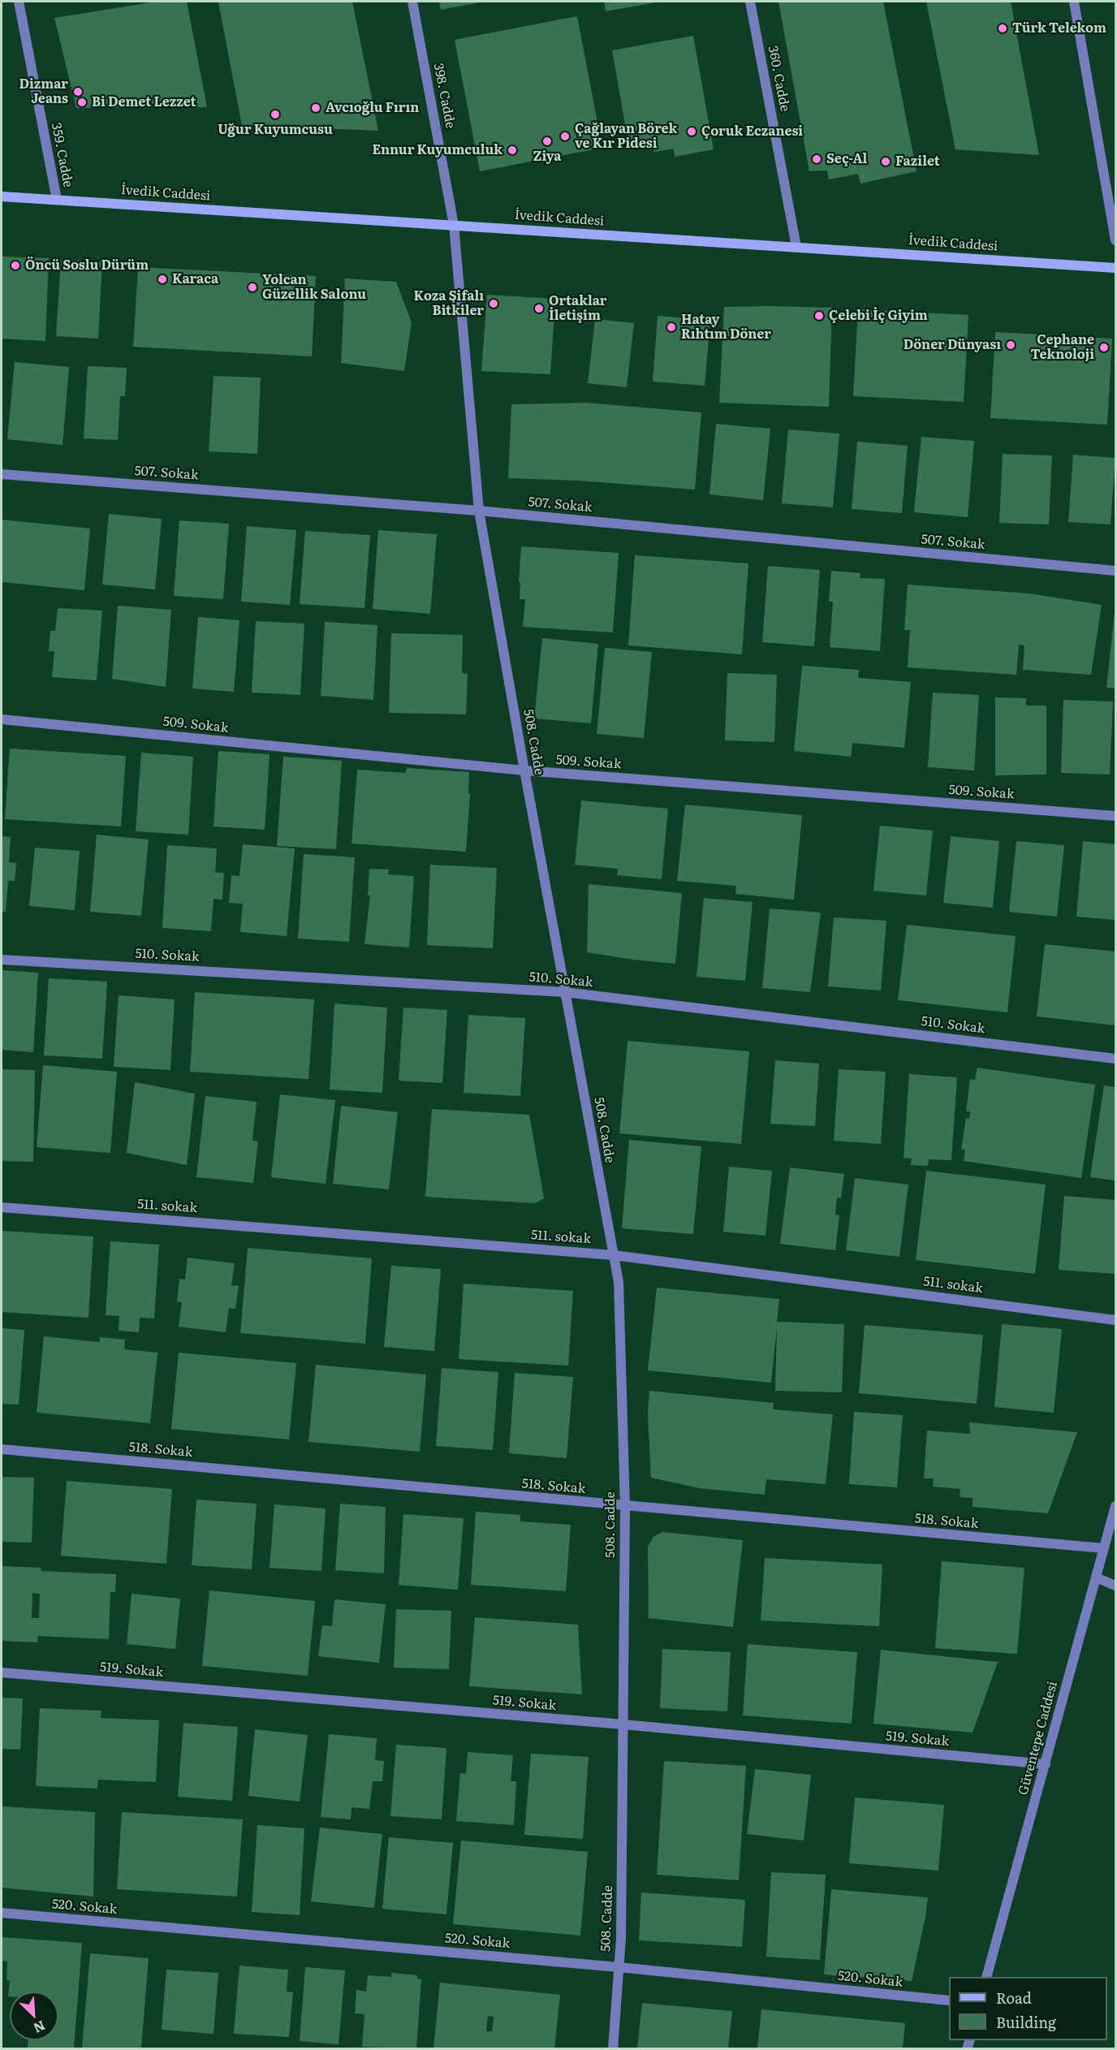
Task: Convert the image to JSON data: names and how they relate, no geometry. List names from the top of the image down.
{
  "streets": {
    "main road": ["İvedik Caddesi"],
    "street": [
      "360. Cadde",
      "398. Cadde",
      "359. Cadde",
      "507. Sokak",
      "509. Sokak",
      "508. Cadde",
      "510. Sokak",
      "511. sokak",
      "518. Sokak",
      "519. Sokak",
      "Güventepe Caddesi",
      "520. Sokak"
    ]
  },
  "crossings": [
    ["360. Cadde", "İvedik Caddesi"],
    ["398. Cadde", "İvedik Caddesi"],
    ["398. Cadde", "508. Cadde"],
    ["359. Cadde", "İvedik Caddesi"],
    ["İvedik Caddesi", "508. Cadde"],
    ["507. Sokak", "508. Cadde"],
    ["509. Sokak", "508. Cadde"],
    ["508. Cadde", "510. Sokak"],
    ["508. Cadde", "511. sokak"],
    ["508. Cadde", "518. Sokak"],
    ["508. Cadde", "519. Sokak"],
    ["508. Cadde", "520. Sokak"],
    ["518. Sokak", "Güventepe Caddesi"],
    ["519. Sokak", "Güventepe Caddesi"]
  ],
  "places": [
    "Türk Telekom",
    "Dizmar Jeans",
    "Bi Demet Lezzet",
    "Avcıoğlu Fırın",
    "Uğur Kuyumcusu",
    "Çoruk Eczanesi",
    "Çağlayan Börek ve Kır Pidesi",
    "Ziya",
    "Ennur Kuyumculuk",
    "Seç-Al",
    "Fazilet",
    "Öncü Soslu Dürüm",
    "Karaca",
    "Yolcan Güzellik Salonu",
    "Koza Şifalı Bitkiler",
    "Ortaklar İletişim",
    "Çelebi İç Giyim",
    "Hatay Rıhtım Döner",
    "Döner Dünyası",
    "Cephane Teknoloji"
  ],
  "legend": ["Road", "Building"],
  "north": "bottom right"
}
